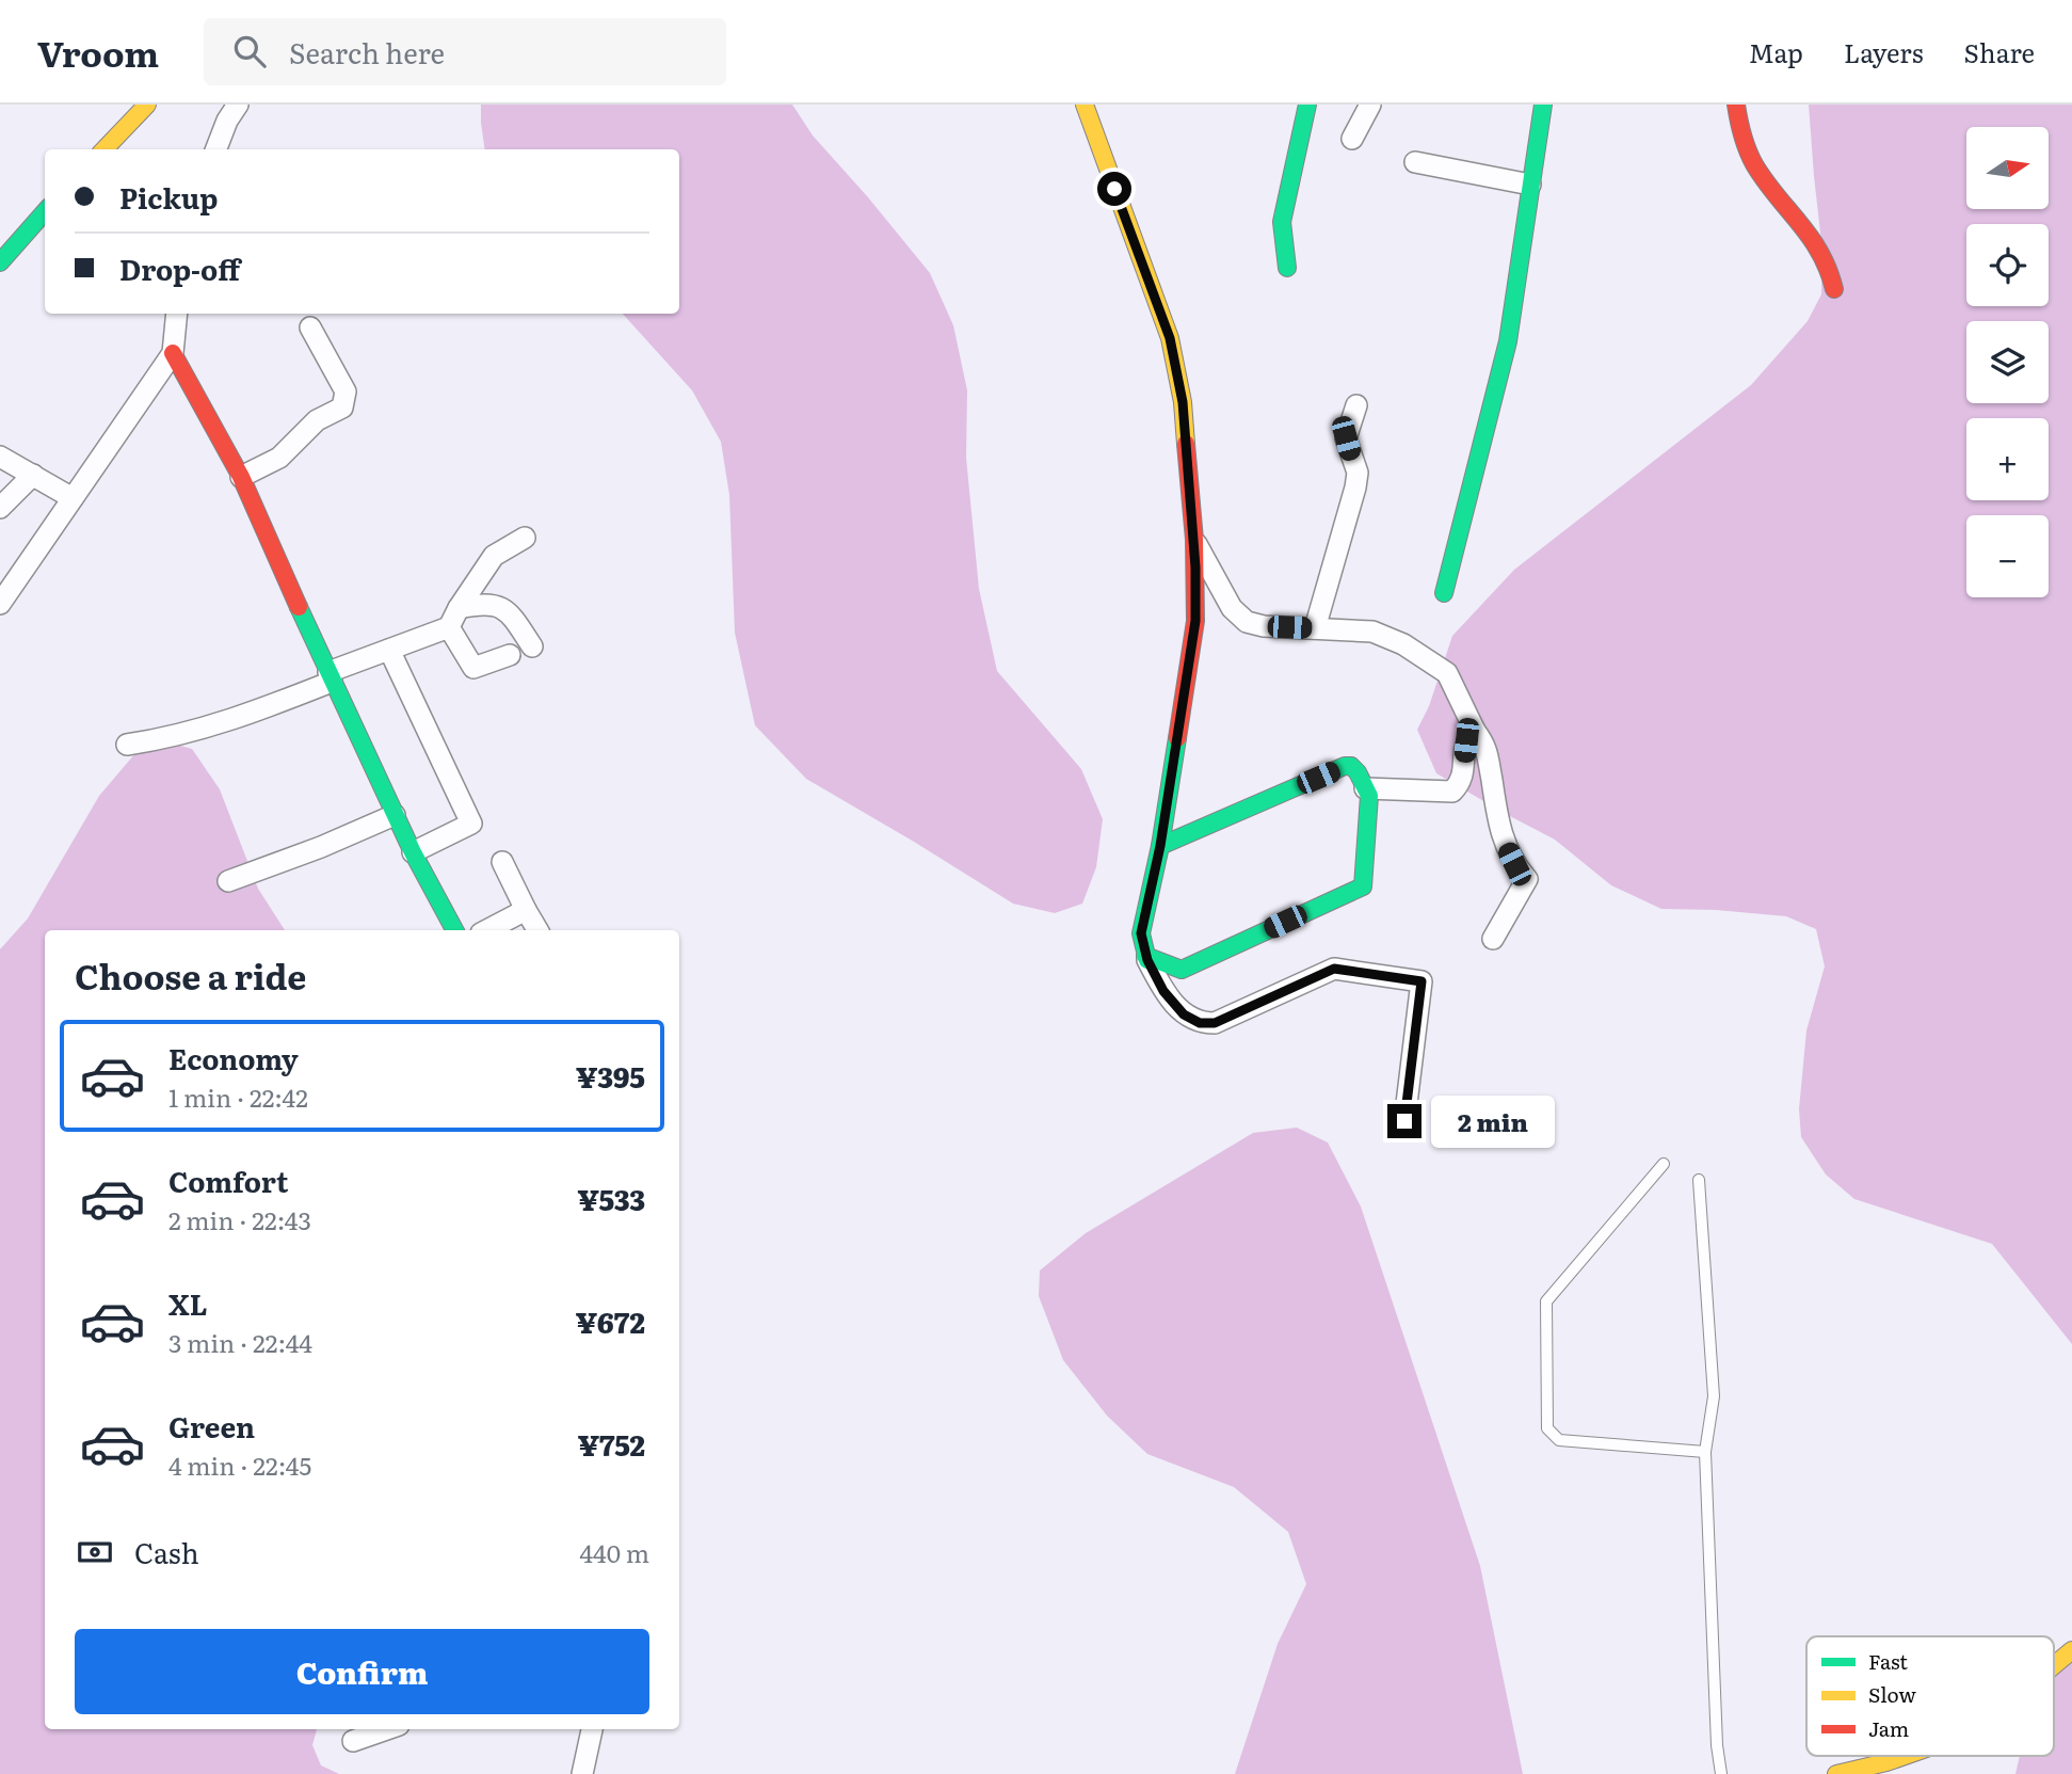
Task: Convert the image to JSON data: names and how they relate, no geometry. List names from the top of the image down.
{
  "legend": ["Fast", "Slow", "Jam"],
  "north": "right",
  "page": {
    "header": "Vroom",
    "search": "Search here",
    "nav": ["Map", "Layers", "Share"],
    "map_buttons": ["+", "−"],
    "banner": ["Pickup", "Drop-off"],
    "heading": "Choose a ride",
    "list": [
      {
        "name": "Economy",
        "note": "1 min · 22:42",
        "value": "¥395"
      },
      {
        "name": "Comfort",
        "note": "2 min · 22:43",
        "value": "¥533"
      },
      {
        "name": "XL",
        "note": "3 min · 22:44",
        "value": "¥672"
      },
      {
        "name": "Green",
        "note": "4 min · 22:45",
        "value": "¥752"
      }
    ],
    "bubble": "2 min",
    "pay": ["Cash", "440 m"],
    "buttons": "Confirm"
  }
}
